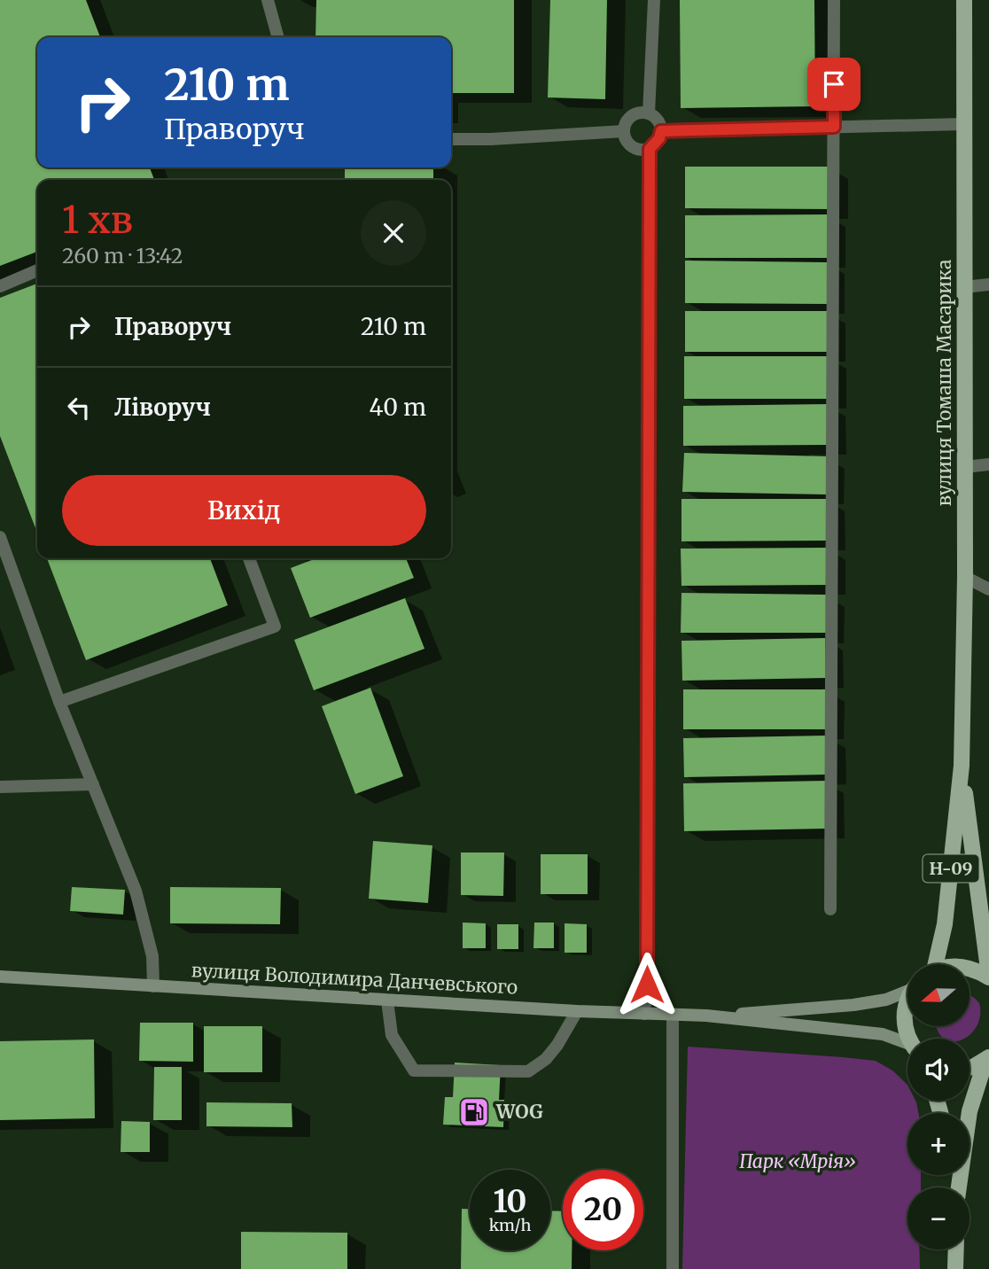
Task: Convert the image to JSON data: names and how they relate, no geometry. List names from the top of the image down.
{
  "streets": {
    "main road": ["вулиця Томаша Масарика", "Н-09"],
    "street": ["вулиця Володимира Данчевського"]
  },
  "parks": ["Парк «Мрія»"],
  "places": {
    "fuel station": ["WOG"]
  },
  "north": "left",
  "page": {
    "turn": ["210 m", "Праворуч"],
    "heading": ["1 хв", "260 m · 13:42"],
    "list": [
      {
        "name": "Праворуч",
        "value": "210 m"
      },
      {
        "name": "Ліворуч",
        "value": "40 m"
      }
    ],
    "buttons": "Вихід",
    "map_buttons": ["+", "−"],
    "speed": "10 km/h",
    "limit": "20"
  }
}
